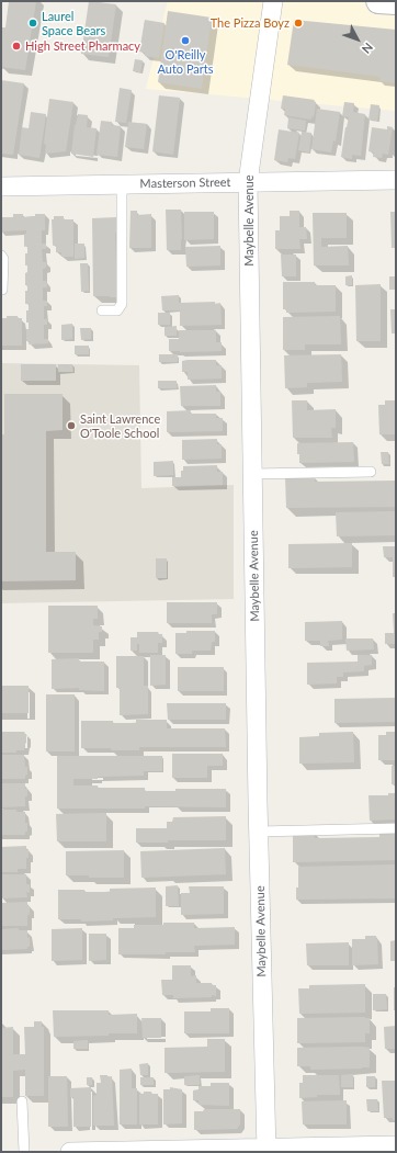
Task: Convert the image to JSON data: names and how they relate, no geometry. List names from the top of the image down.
{
  "streets": {
    "street": ["Masterson Street", "Maybelle Avenue"]
  },
  "crossings": [
    ["Masterson Street", "Maybelle Avenue"]
  ],
  "places": [
    "Laurel Space Bears",
    "The Pizza Boyz",
    "O'Reilly Auto Parts",
    "High Street Pharmacy",
    "Saint Lawrence O'Toole School"
  ],
  "north": "bottom right"
}
